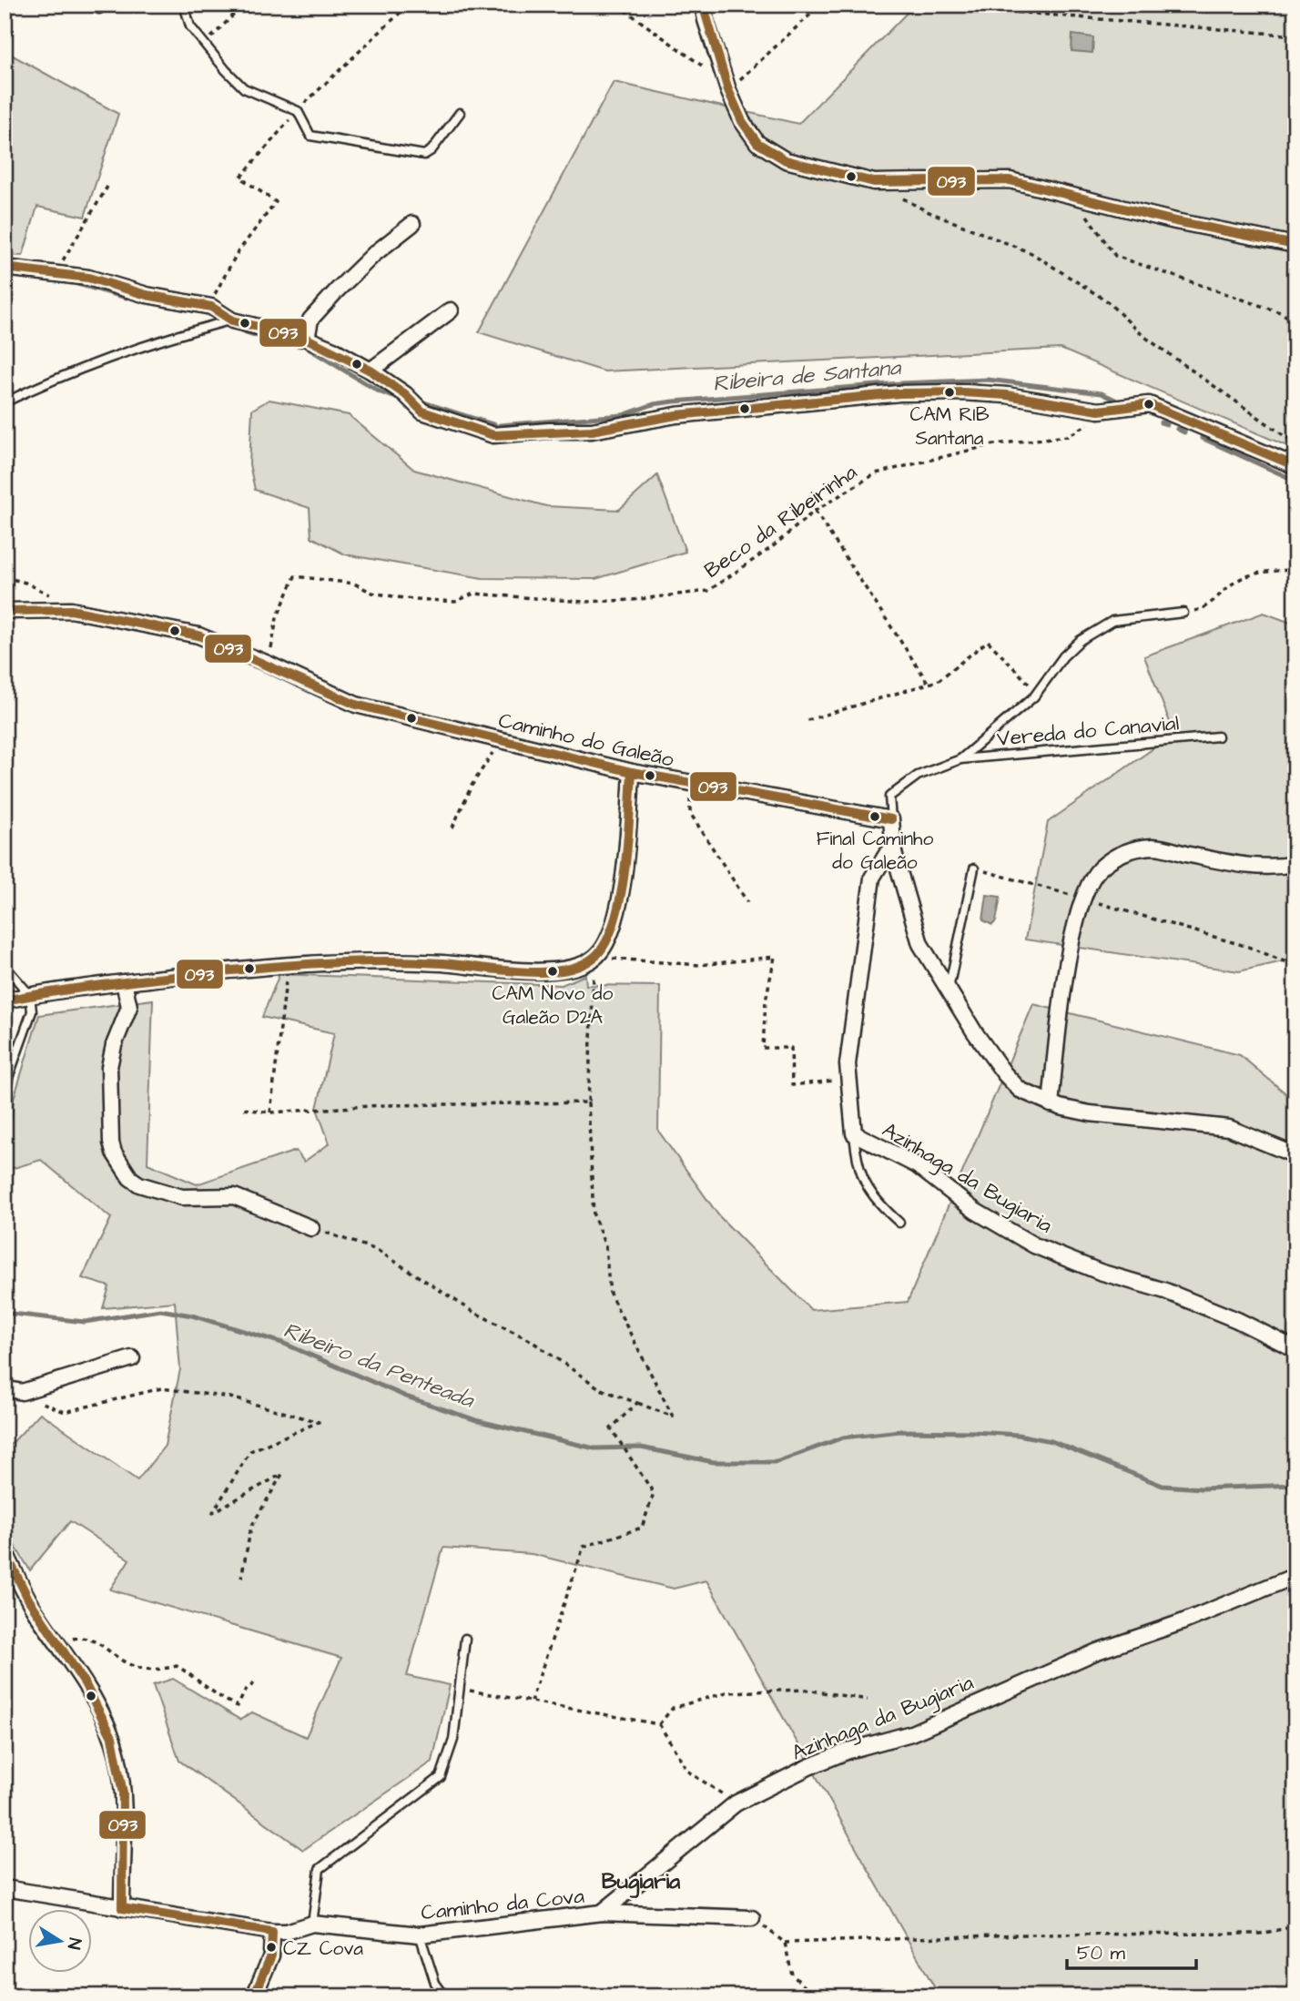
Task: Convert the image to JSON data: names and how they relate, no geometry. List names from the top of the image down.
{
  "streets": {
    "street": ["Caminho do Galeão", "Azinhaga da Bugiaria", "Caminho da Cova"],
    "lane": ["Vereda do Canavial"],
    "path": ["Beco da Ribeirinha"]
  },
  "crossings": [
    ["Beco da Ribeirinha", "Caminho do Galeão"],
    ["Azinhaga da Bugiaria", "Caminho da Cova"]
  ],
  "districts": ["Bugiaria"],
  "water": ["Ribeira de Santana", "Ribeiro da Penteada"],
  "places": [
    "CAM RIB Santana",
    "Final Caminho do Galeão",
    "CAM Novo do Galeão D2A",
    "CZ Cova"
  ],
  "lines": ["transit line 093"],
  "scale_bar": "50 m",
  "north": "right"
}
